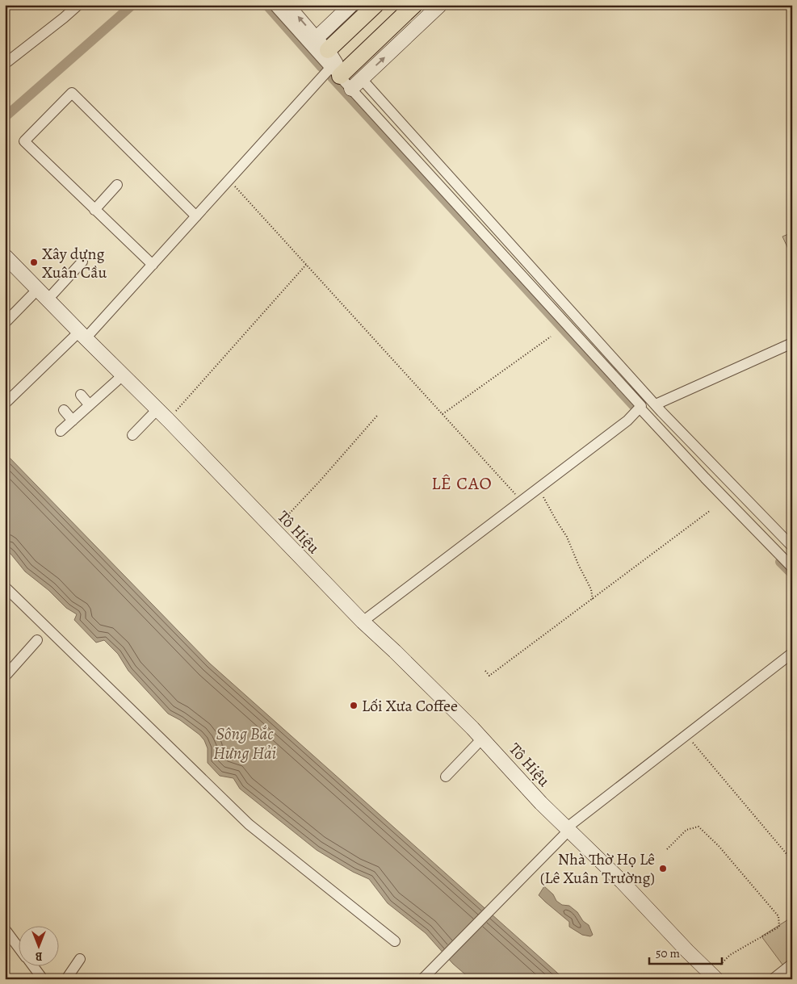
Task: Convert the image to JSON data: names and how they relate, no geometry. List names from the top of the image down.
{
  "streets": {
    "main road": ["Tô Hiệu"]
  },
  "districts": ["LÊ CAO"],
  "water": ["Sông Bắc Hưng Hải"],
  "places": ["Xây dựng Xuân Cầu", "Lối Xưa Coffee", "Nhà Thờ Họ Lê (Lê Xuân Trường)"],
  "scale_bar": "50 m",
  "north": "bottom"
}
